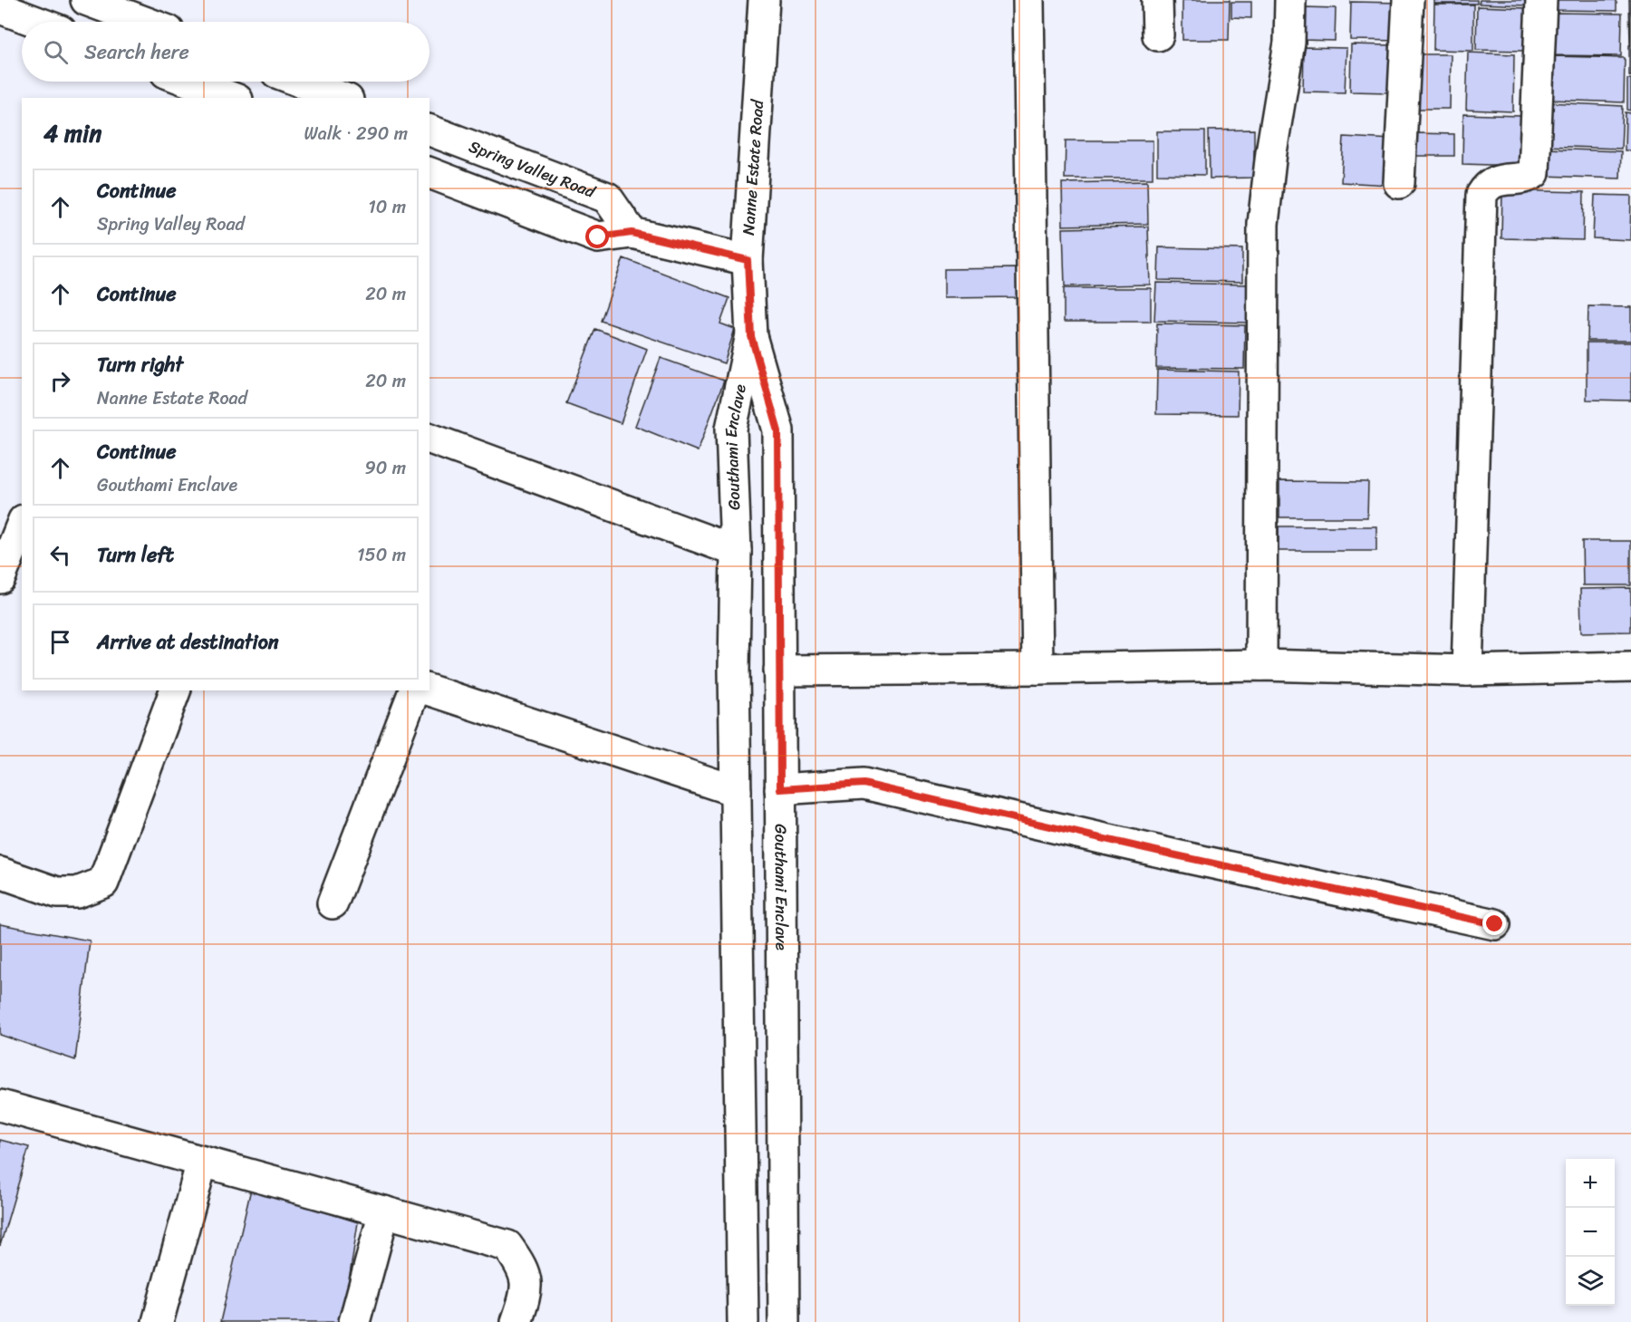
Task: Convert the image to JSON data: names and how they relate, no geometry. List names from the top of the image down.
{
  "streets": {
    "street": ["Nanne Estate Road", "Spring Valley Road", "Gouthami Enclave"]
  },
  "crossings": [
    ["Nanne Estate Road", "Gouthami Enclave"]
  ],
  "page": {
    "search": "Search here",
    "heading": ["4 min", "Walk · 290 m"],
    "list": [
      ["Continue", "Spring Valley Road", "10 m"],
      ["Continue", "20 m"],
      ["Turn right", "Nanne Estate Road", "20 m"],
      ["Continue", "Gouthami Enclave", "90 m"],
      ["Turn left", "150 m"],
      "Arrive at destination"
    ],
    "map_buttons": ["+", "−"]
  }
}
